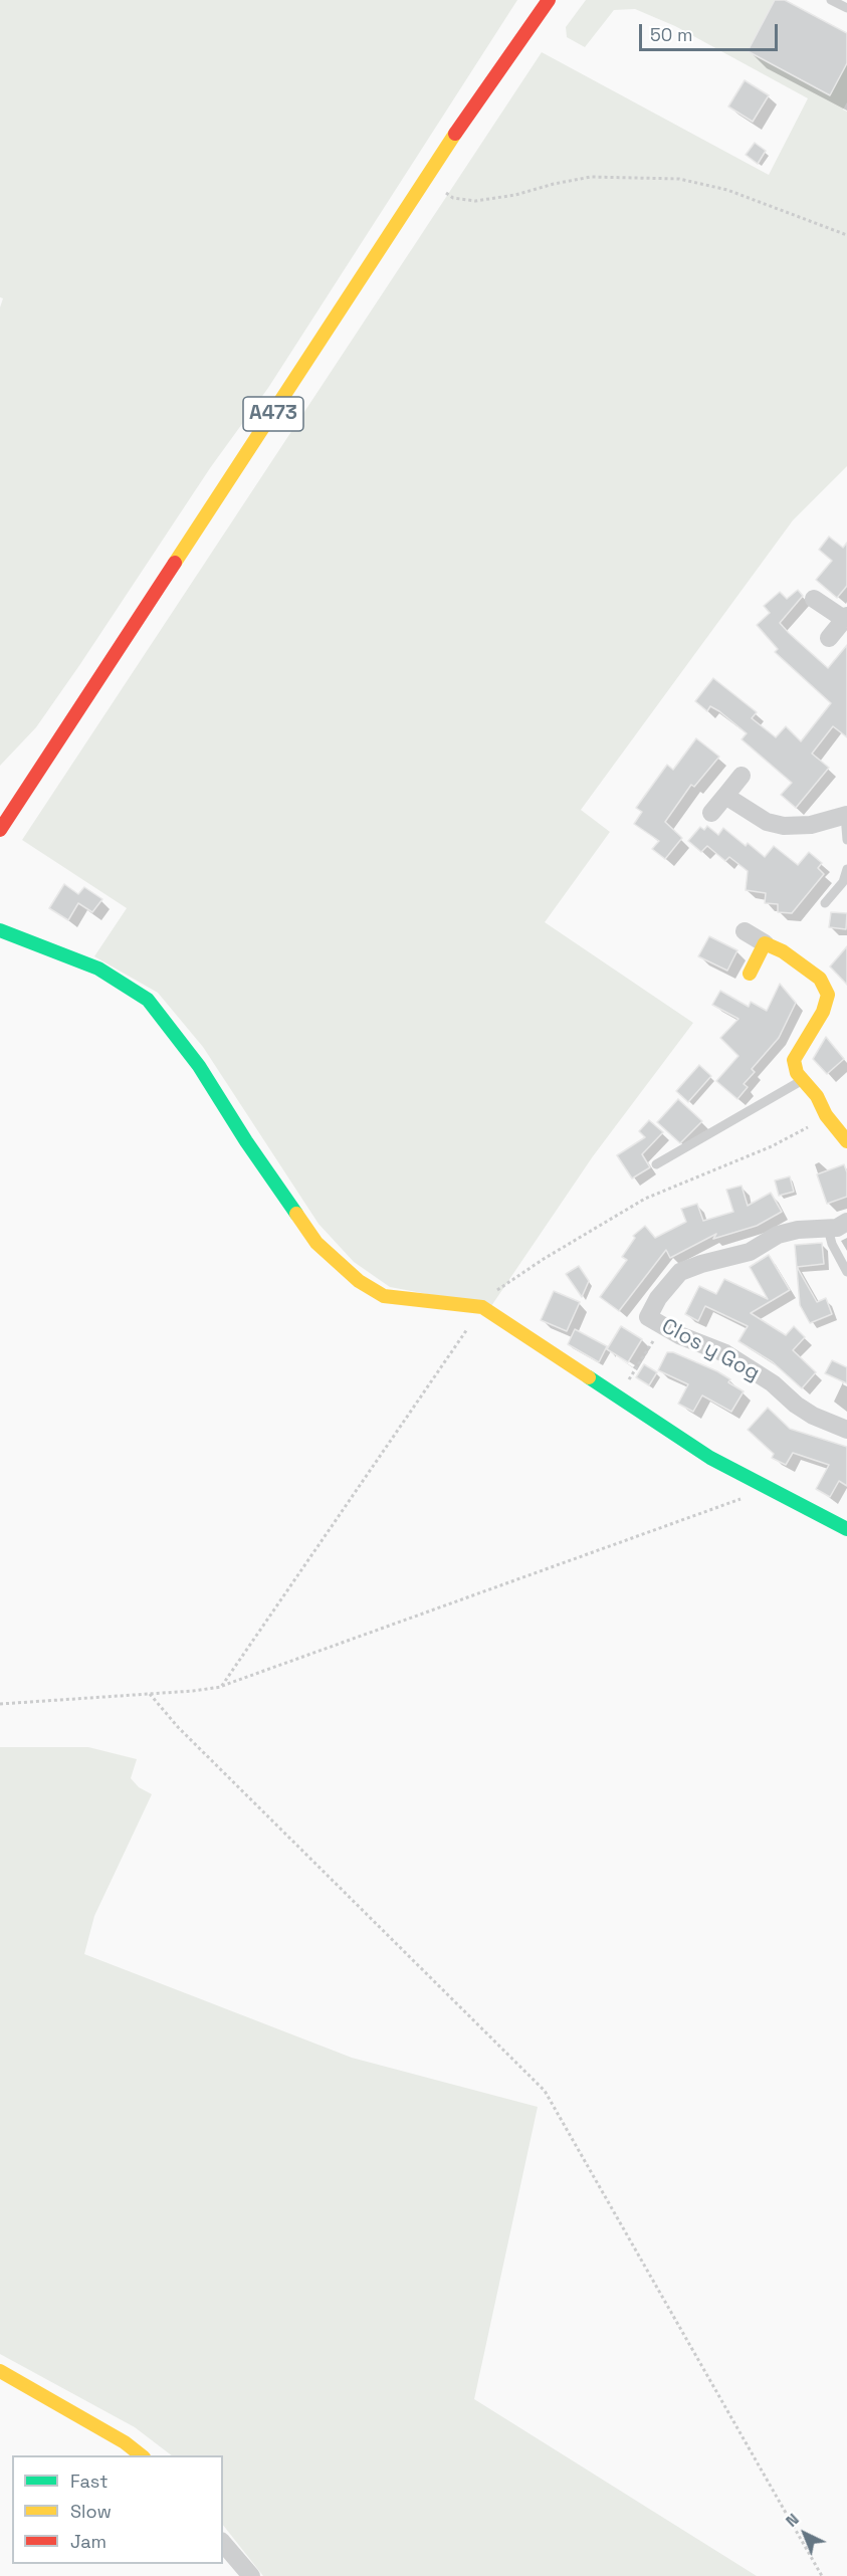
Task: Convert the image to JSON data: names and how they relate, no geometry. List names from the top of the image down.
{
  "streets": {
    "street": ["A473", "Clos y Gog"]
  },
  "legend": ["Fast", "Slow", "Jam"],
  "scale_bar": "50 m",
  "north": "top left"
}
